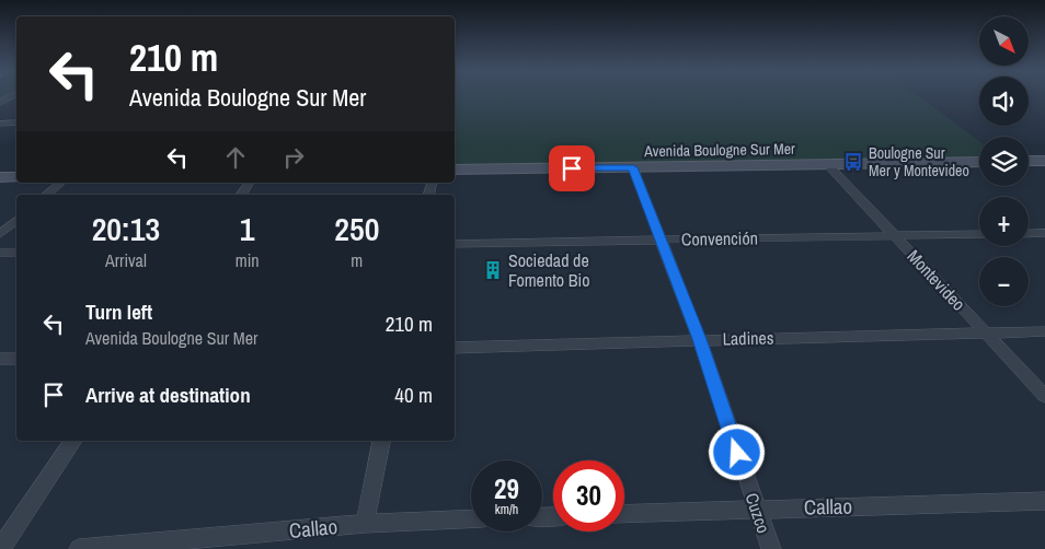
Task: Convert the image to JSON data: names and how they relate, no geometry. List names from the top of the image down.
{
  "streets": {
    "main road": ["Avenida Boulogne Sur Mer"],
    "street": [
      "Convención",
      "Montevideo",
      "Ladines",
      "Callao",
      "Cuzco"
    ]
  },
  "crossings": [
    ["Avenida Boulogne Sur Mer", "Montevideo"],
    ["Avenida Boulogne Sur Mer", "Cuzco"],
    ["Convención", "Montevideo"],
    ["Convención", "Cuzco"],
    ["Montevideo", "Ladines"],
    ["Ladines", "Cuzco"],
    ["Callao", "Cuzco"]
  ],
  "places": {
    "bus stop": ["Boulogne Sur Mer y Montevideo"],
    "building": ["Sociedad de Fomento Bio"]
  },
  "north": "bottom right",
  "page": {
    "map_buttons": ["+", "−"],
    "turn": ["210 m", "Avenida Boulogne Sur Mer"],
    "eta": [
      "20:13",
      "Arrival",
      "1",
      "min",
      "250",
      "m"
    ],
    "list": [
      {
        "name": "Turn left",
        "note": "Avenida Boulogne Sur Mer",
        "value": "210 m"
      },
      {
        "name": "Arrive at destination",
        "value": "40 m"
      }
    ],
    "speed": "29 km/h",
    "limit": "30"
  }
}
